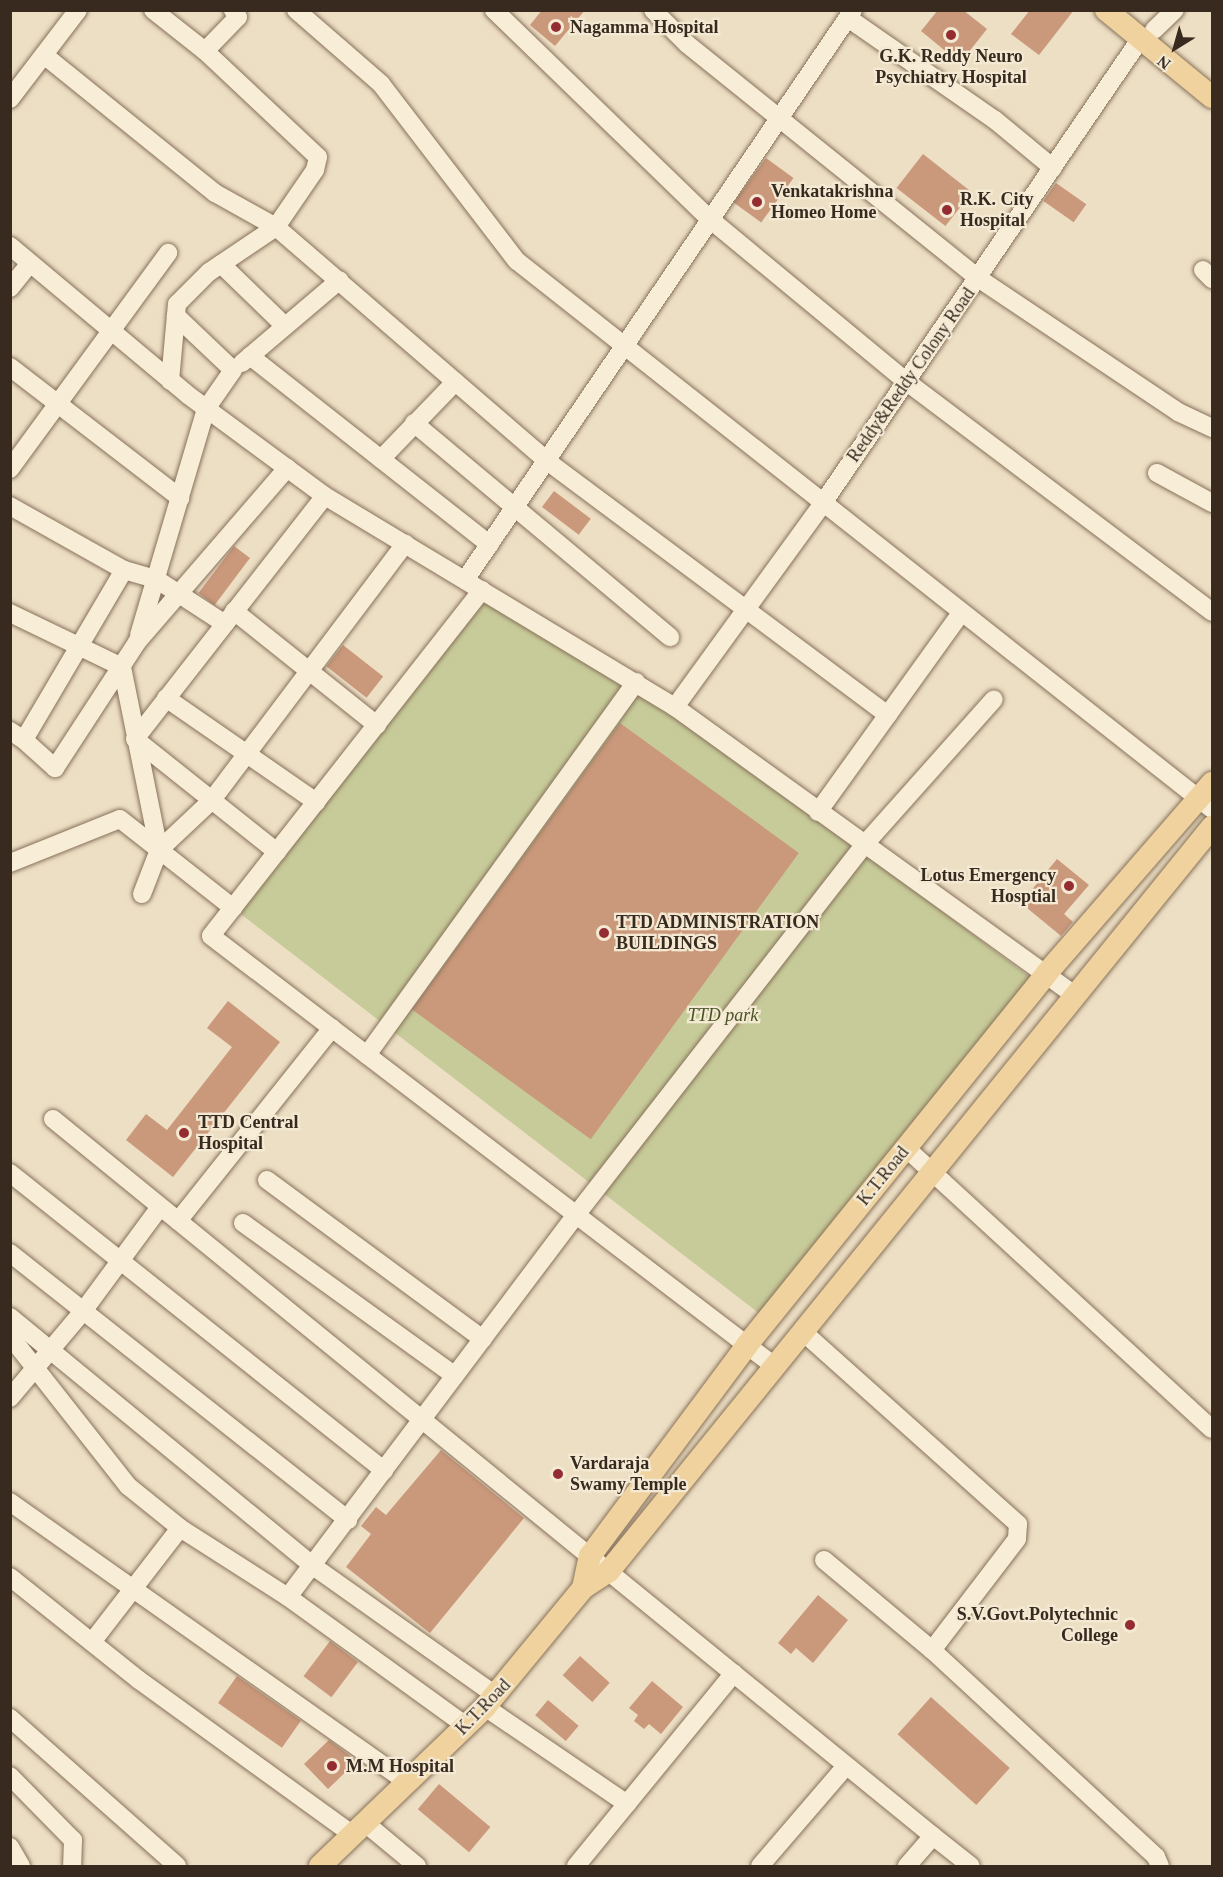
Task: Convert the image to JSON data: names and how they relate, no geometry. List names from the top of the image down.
{
  "streets": {
    "main road": ["K.T.Road"],
    "street": ["Reddy&Reddy Colony Road"]
  },
  "parks": ["TTD park"],
  "places": [
    "Nagamma Hospital",
    "G.K. Reddy Neuro Psychiatry Hospital",
    "Venkatakrishna Homeo Home",
    "R.K. City Hospital",
    "Lotus Emergency Hosptial",
    "TTD ADMINISTRATION BUILDINGS",
    "TTD Central Hospital",
    "Vardaraja Swamy Temple",
    "S.V.Govt.Polytechnic College",
    "M.M Hospital"
  ],
  "north": "bottom left"
}
